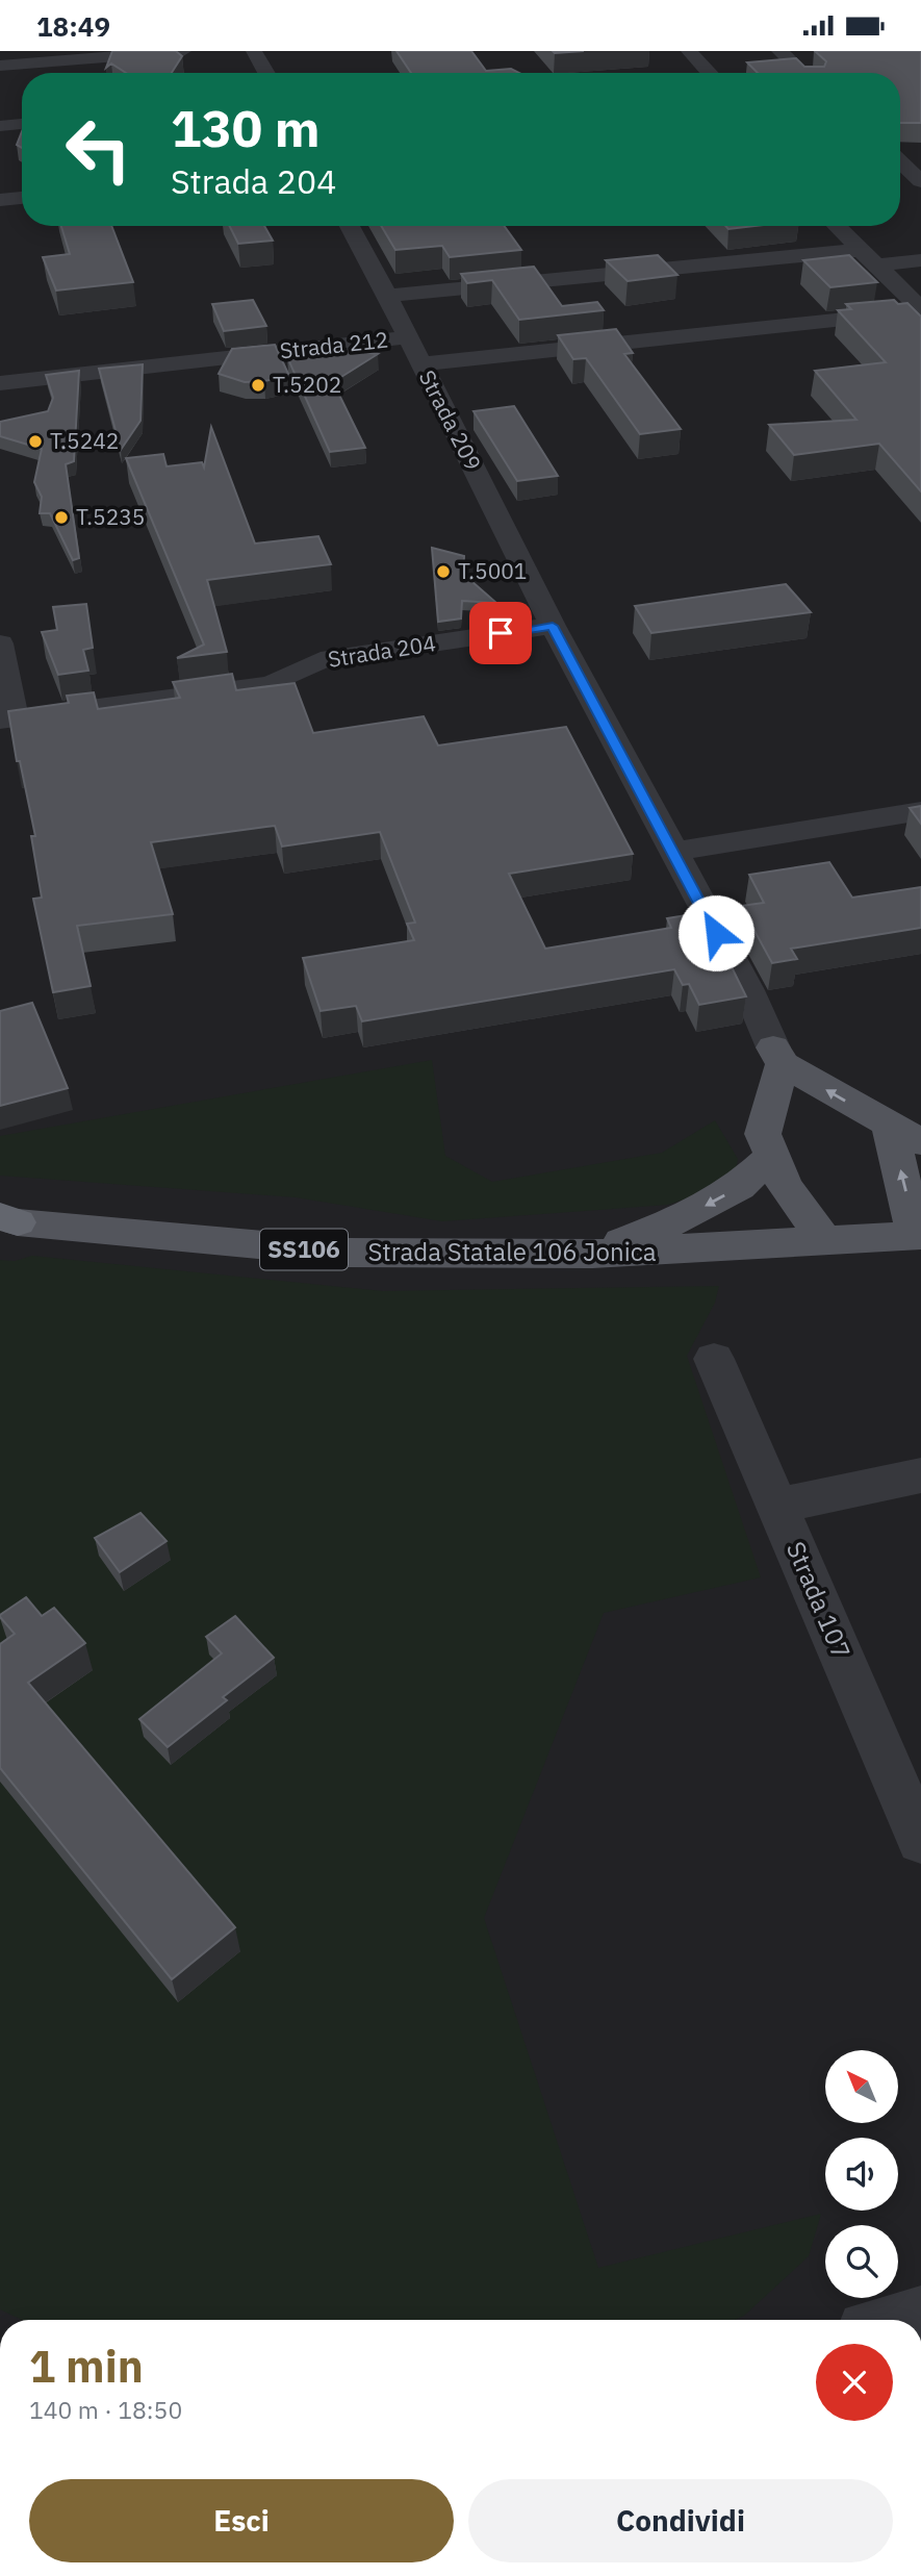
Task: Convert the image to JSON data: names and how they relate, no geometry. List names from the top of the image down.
{
  "streets": {
    "main road": ["SS106", "Strada Statale 106 Jonica"],
    "lane": [
      "Strada 212",
      "Strada 209",
      "Strada 204",
      "Strada 107"
    ]
  },
  "crossings": [
    ["Strada 212", "Strada 209"],
    ["Strada 209", "Strada 204"]
  ],
  "places": [
    "T.5202",
    "T.5242",
    "T.5235",
    "T.5001"
  ],
  "north": "top left",
  "page": {
    "status": "18:49",
    "turn": ["130 m", "Strada 204"],
    "heading": ["1 min", "140 m · 18:50"],
    "buttons": ["Esci", "Condividi"]
  }
}
